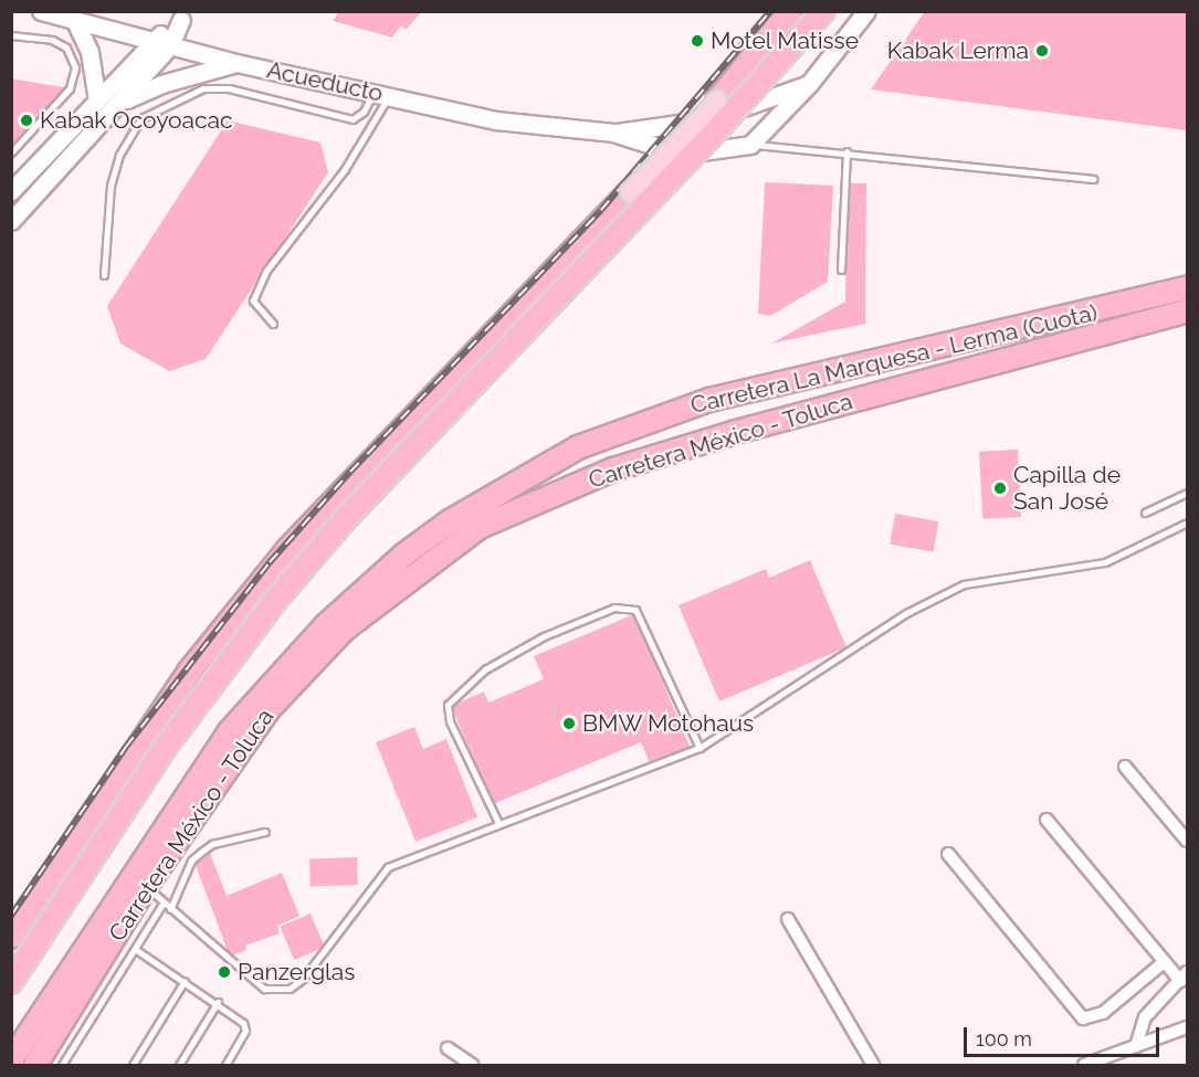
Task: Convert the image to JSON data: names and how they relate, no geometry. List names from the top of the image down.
{
  "streets": {
    "highway": ["Carretera La Marquesa - Lerma (Cuota)", "Carretera México - Toluca"],
    "main road": ["Acueducto"]
  },
  "places": [
    "Motel Matisse",
    "Kabak Lerma",
    "Kabak Ocoyoacac",
    "Capilla de San José",
    "BMW Motohaus",
    "Panzerglas"
  ],
  "scale_bar": "100 m"
}
